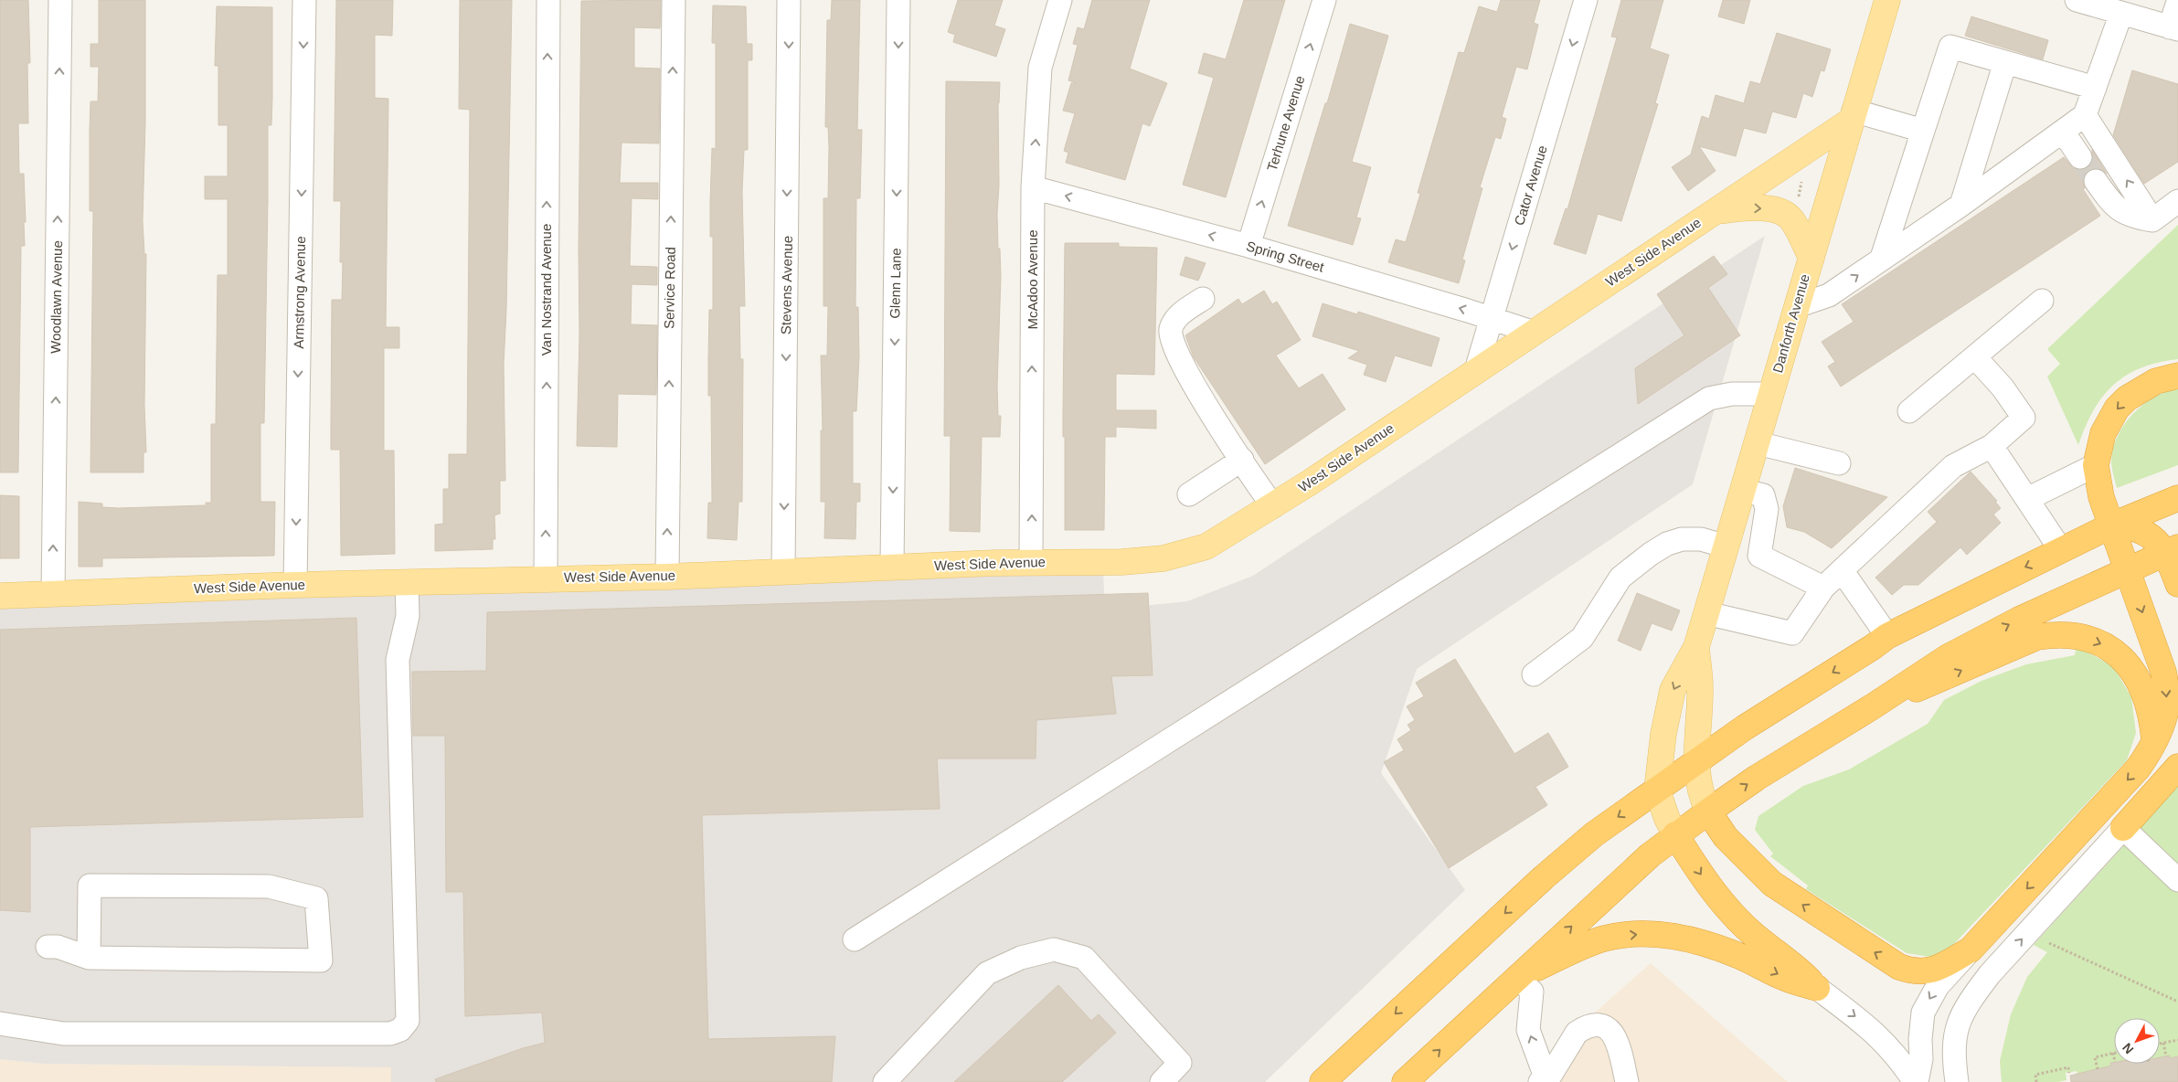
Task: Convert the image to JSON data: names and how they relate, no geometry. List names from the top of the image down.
{
  "streets": {
    "main road": ["West Side Avenue", "Danforth Avenue"],
    "street": [
      "Terhune Avenue",
      "Cator Avenue",
      "Spring Street",
      "McAdoo Avenue",
      "Glenn Lane",
      "Stevens Avenue",
      "Service Road",
      "Van Nostrand Avenue",
      "Armstrong Avenue",
      "Woodlawn Avenue"
    ]
  },
  "crossings": [
    ["Terhune Avenue", "Spring Street"],
    ["Cator Avenue", "West Side Avenue"],
    ["Cator Avenue", "Spring Street"],
    ["West Side Avenue", "Spring Street"],
    ["West Side Avenue", "McAdoo Avenue"],
    ["West Side Avenue", "Glenn Lane"],
    ["West Side Avenue", "Stevens Avenue"],
    ["West Side Avenue", "Service Road"],
    ["West Side Avenue", "Van Nostrand Avenue"],
    ["West Side Avenue", "Armstrong Avenue"],
    ["West Side Avenue", "Woodlawn Avenue"],
    ["West Side Avenue", "Danforth Avenue"],
    ["Spring Street", "McAdoo Avenue"]
  ],
  "one_way": [
    "Terhune Avenue",
    "Cator Avenue",
    "Spring Street",
    "McAdoo Avenue",
    "Glenn Lane",
    "Stevens Avenue",
    "Service Road",
    "Van Nostrand Avenue",
    "Armstrong Avenue",
    "Woodlawn Avenue"
  ],
  "north": "bottom left"
}
